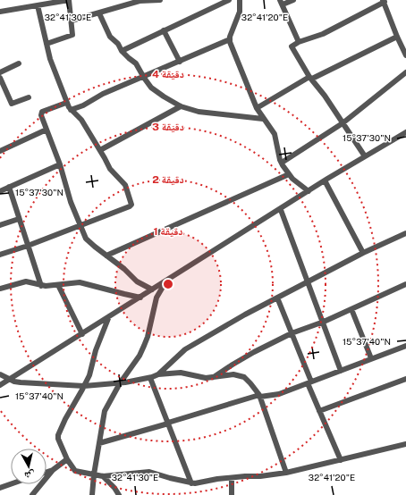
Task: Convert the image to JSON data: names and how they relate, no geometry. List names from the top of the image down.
{
  "north": "bottom",
  "coordinates": [
    "32°41'30\"E",
    "32°41'20\"E",
    "15°37'30\"N",
    "15°37'40\"N"
  ],
  "rings": [
    "4 دقيقة",
    "3 دقيقة",
    "2 دقيقة",
    "1 دقيقة"
  ]
}
